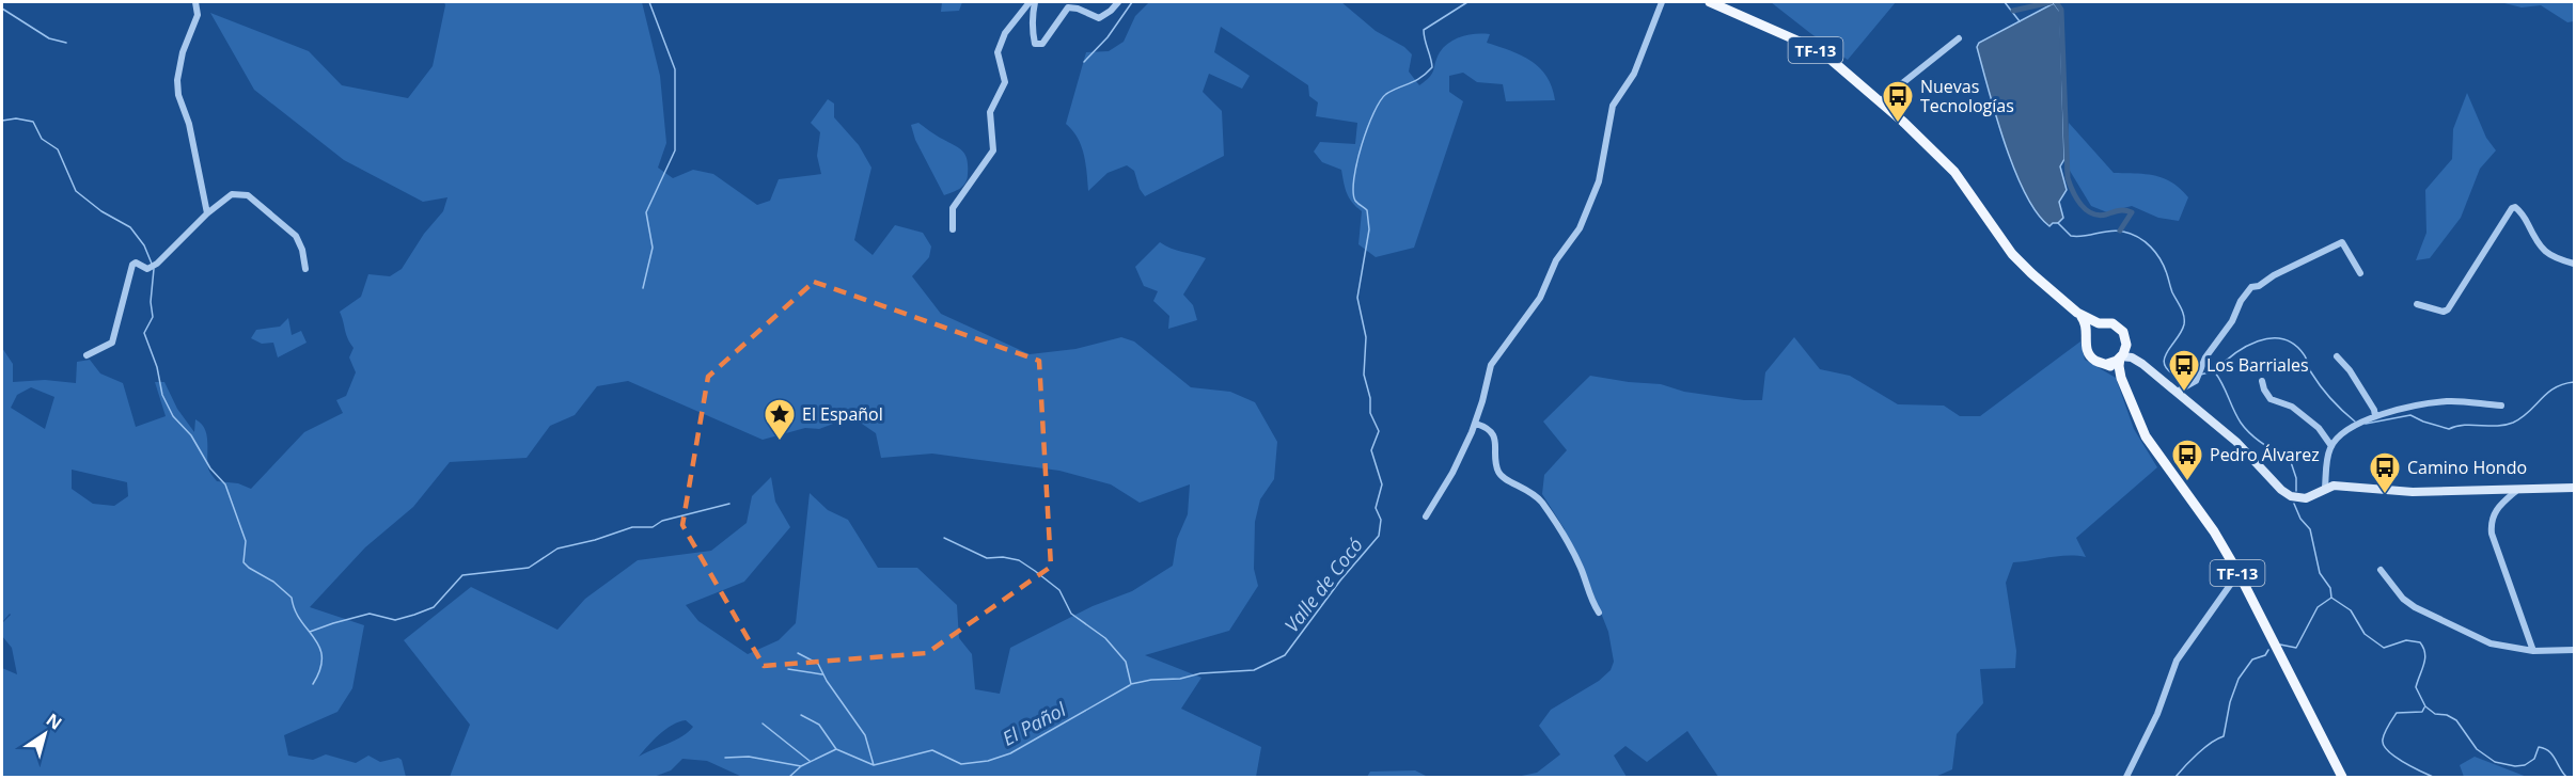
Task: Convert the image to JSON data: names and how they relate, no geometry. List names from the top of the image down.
{
  "streets": {
    "main road": ["TF-13"]
  },
  "water": ["Valle de Cocó", "El Pañol"],
  "places": {
    "bus stop": [
      "Nuevas Tecnologías",
      "Los Barriales",
      "Pedro Álvarez",
      "Camino Hondo"
    ],
    "place": ["El Español"]
  },
  "north": "top right"
}
